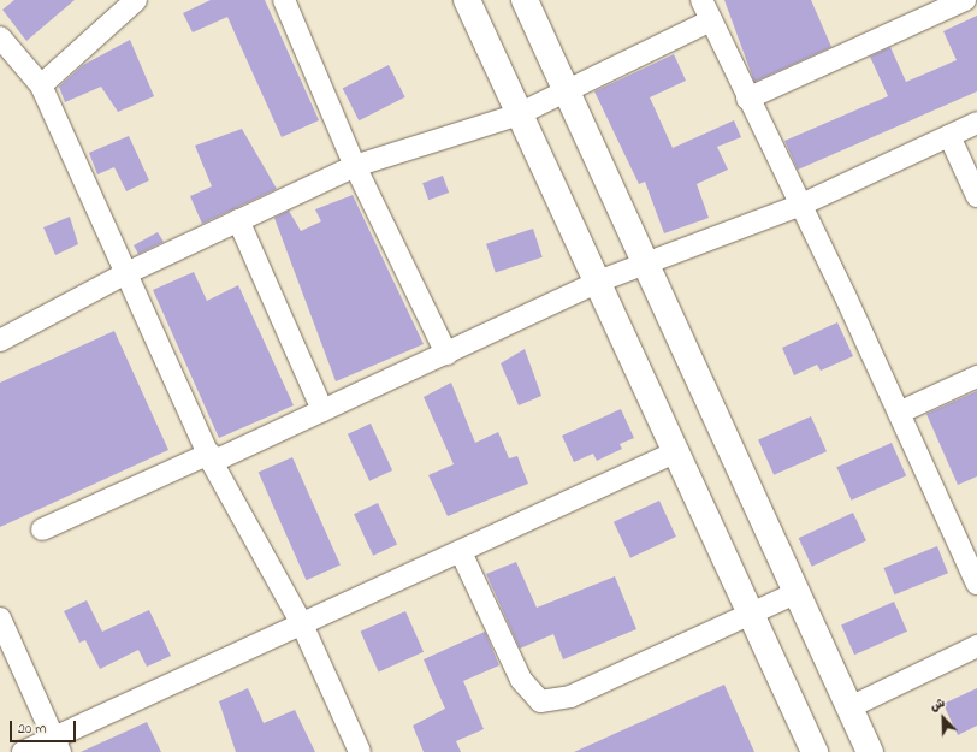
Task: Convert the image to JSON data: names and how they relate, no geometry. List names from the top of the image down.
{
  "scale_bar": "20 m",
  "north": "top left"
}
